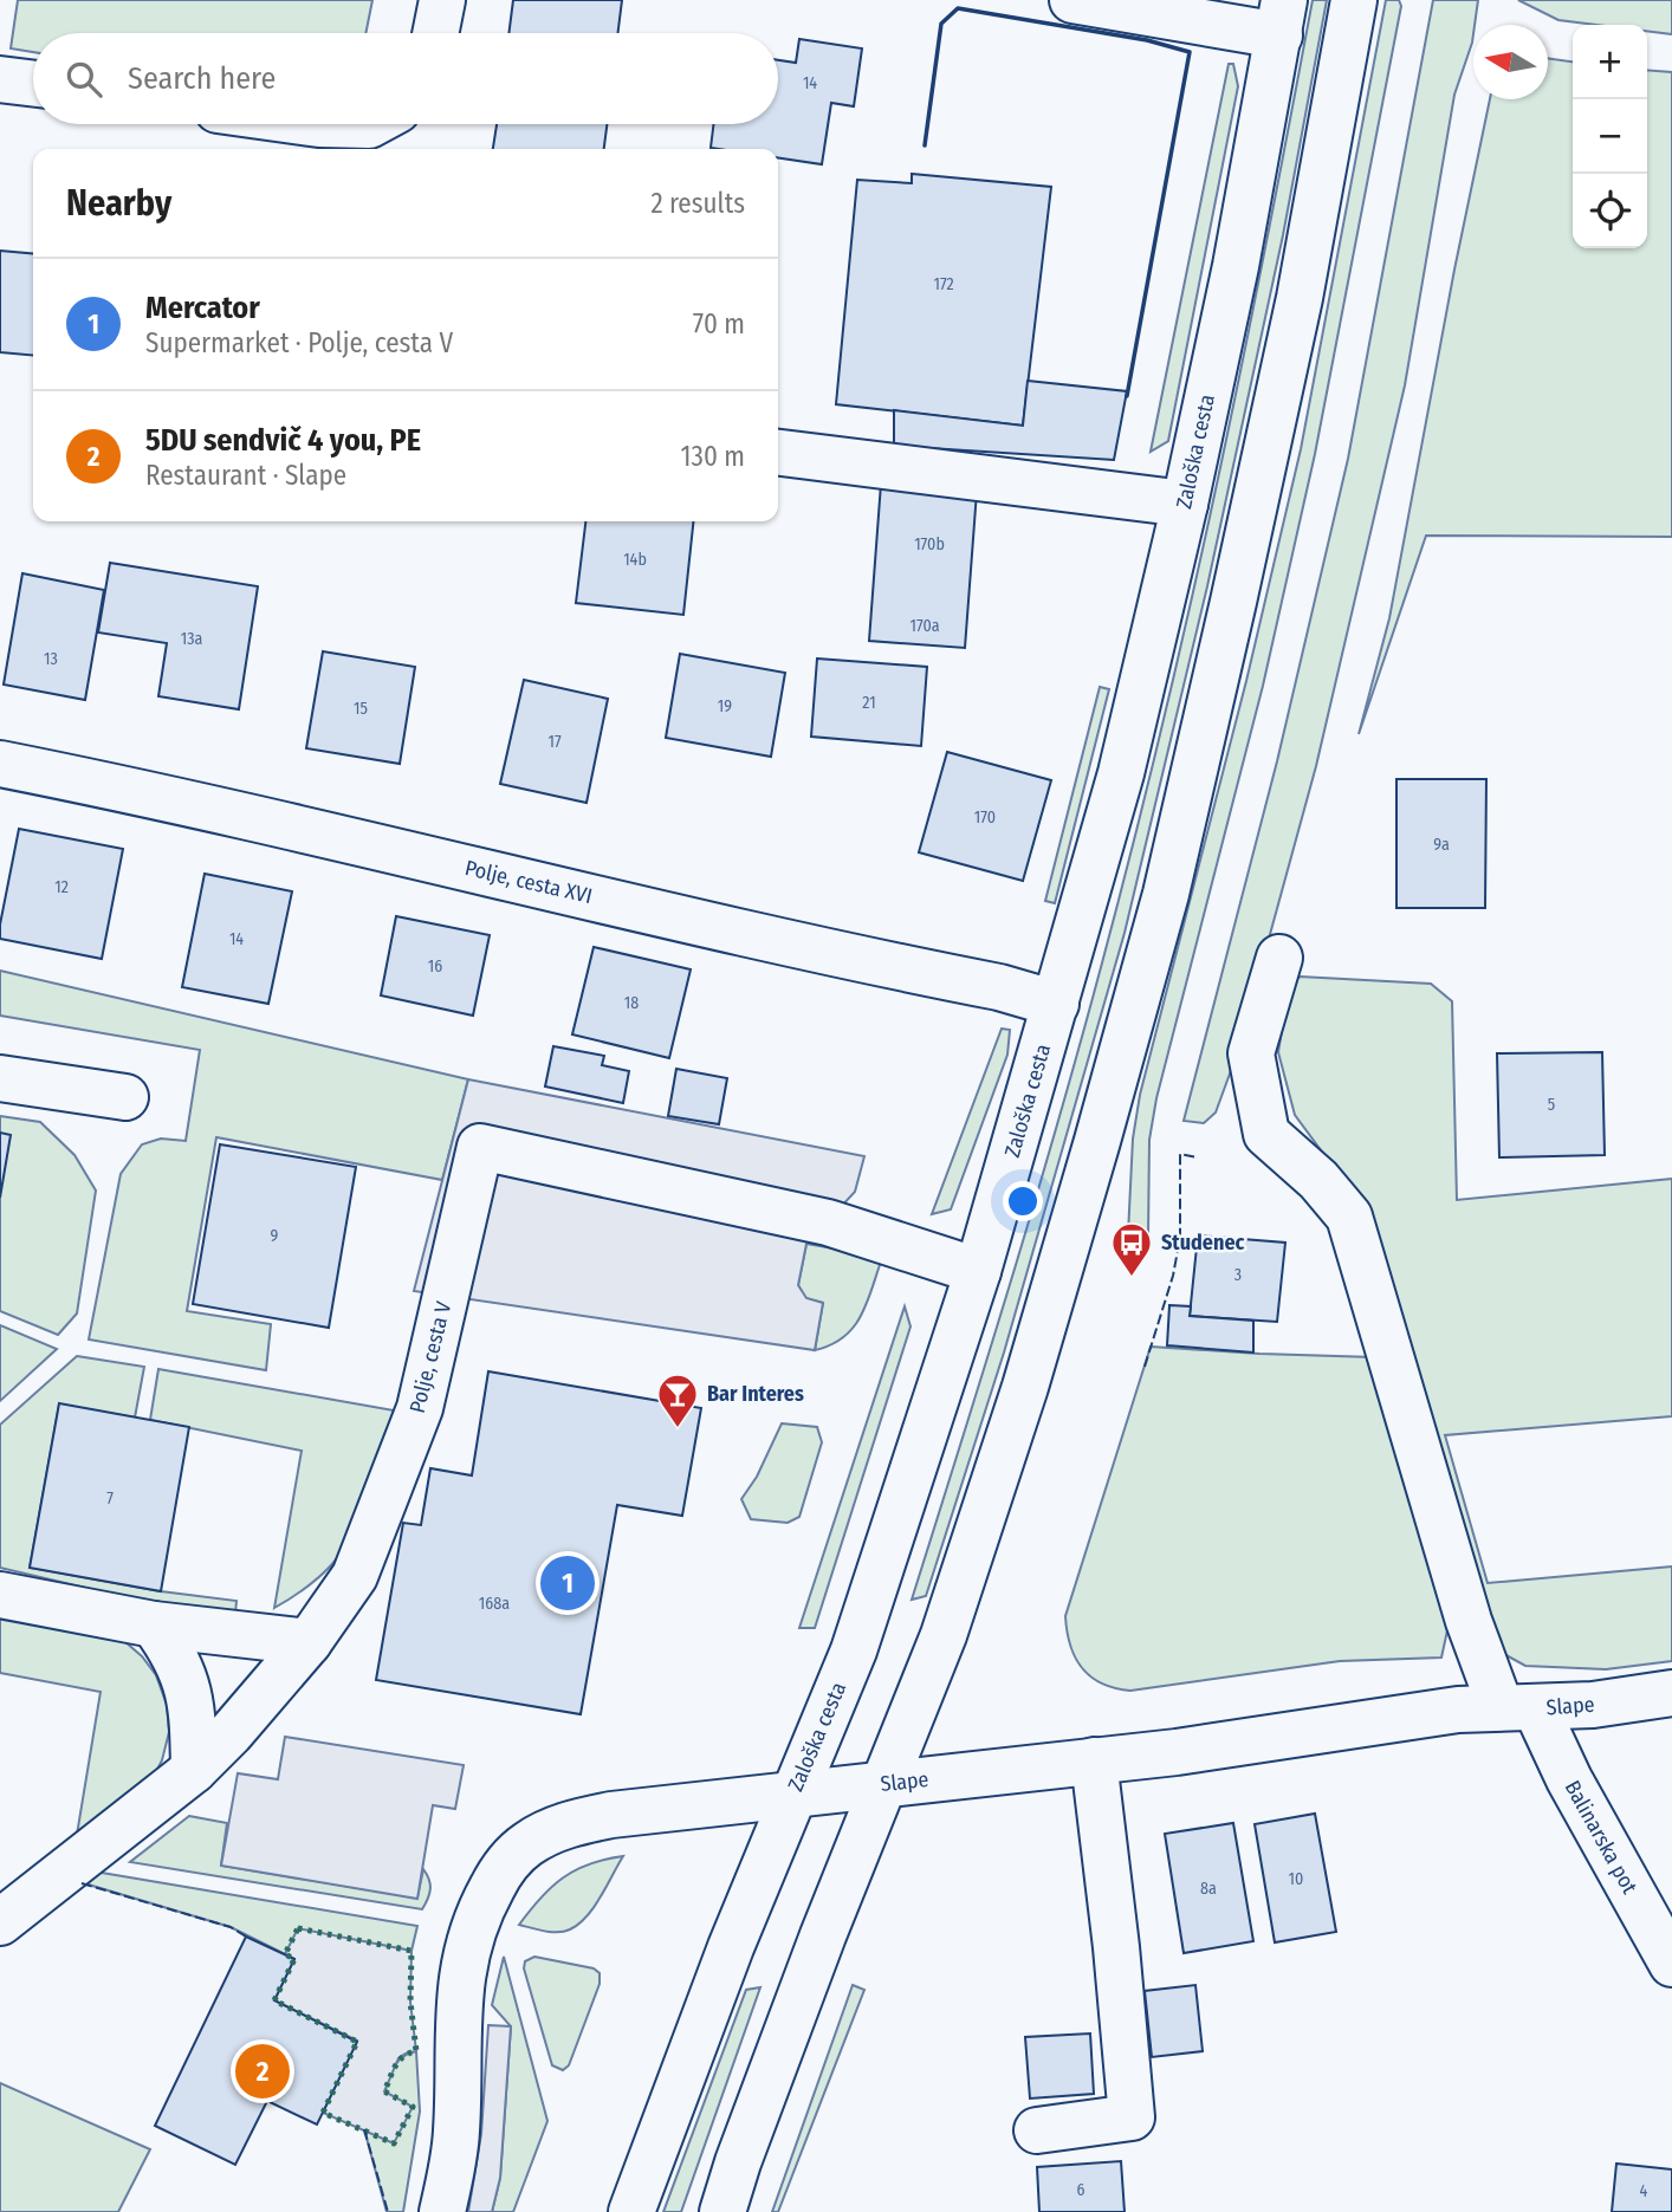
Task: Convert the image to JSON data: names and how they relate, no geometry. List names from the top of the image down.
{
  "streets": {
    "street": [
      "Zaloška cesta",
      "Polje, cesta XVI",
      "Polje, cesta V",
      "Slape",
      "Balinarska pot"
    ]
  },
  "crossings": [
    ["Zaloška cesta", "Polje, cesta XVI"],
    ["Zaloška cesta", "Polje, cesta V"],
    ["Zaloška cesta", "Slape"],
    ["Slape", "Balinarska pot"]
  ],
  "places": {
    "bus stop": ["Studenec"],
    "bar": ["Bar Interes"]
  },
  "house_numbers": [
    "14",
    "172",
    "170b",
    "14b",
    "170a",
    "13a",
    "13",
    "21",
    "19",
    "15",
    "17",
    "170",
    "9a",
    "12",
    "14",
    "16",
    "18",
    "5",
    "9",
    "3",
    "7",
    "168a",
    "10",
    "8a",
    "6",
    "4"
  ],
  "north": "left",
  "page": {
    "map_buttons": ["+", "−"],
    "search": "Search here",
    "heading": ["Nearby", "2 results"],
    "list": [
      {
        "mark": "1",
        "name": "Mercator",
        "note": "Supermarket · Polje, cesta V",
        "value": "70 m"
      },
      {
        "mark": "2",
        "name": "5DU sendvič 4 you, PE",
        "note": "Restaurant · Slape",
        "value": "130 m"
      }
    ],
    "pins": ["1", "2"]
  }
}
